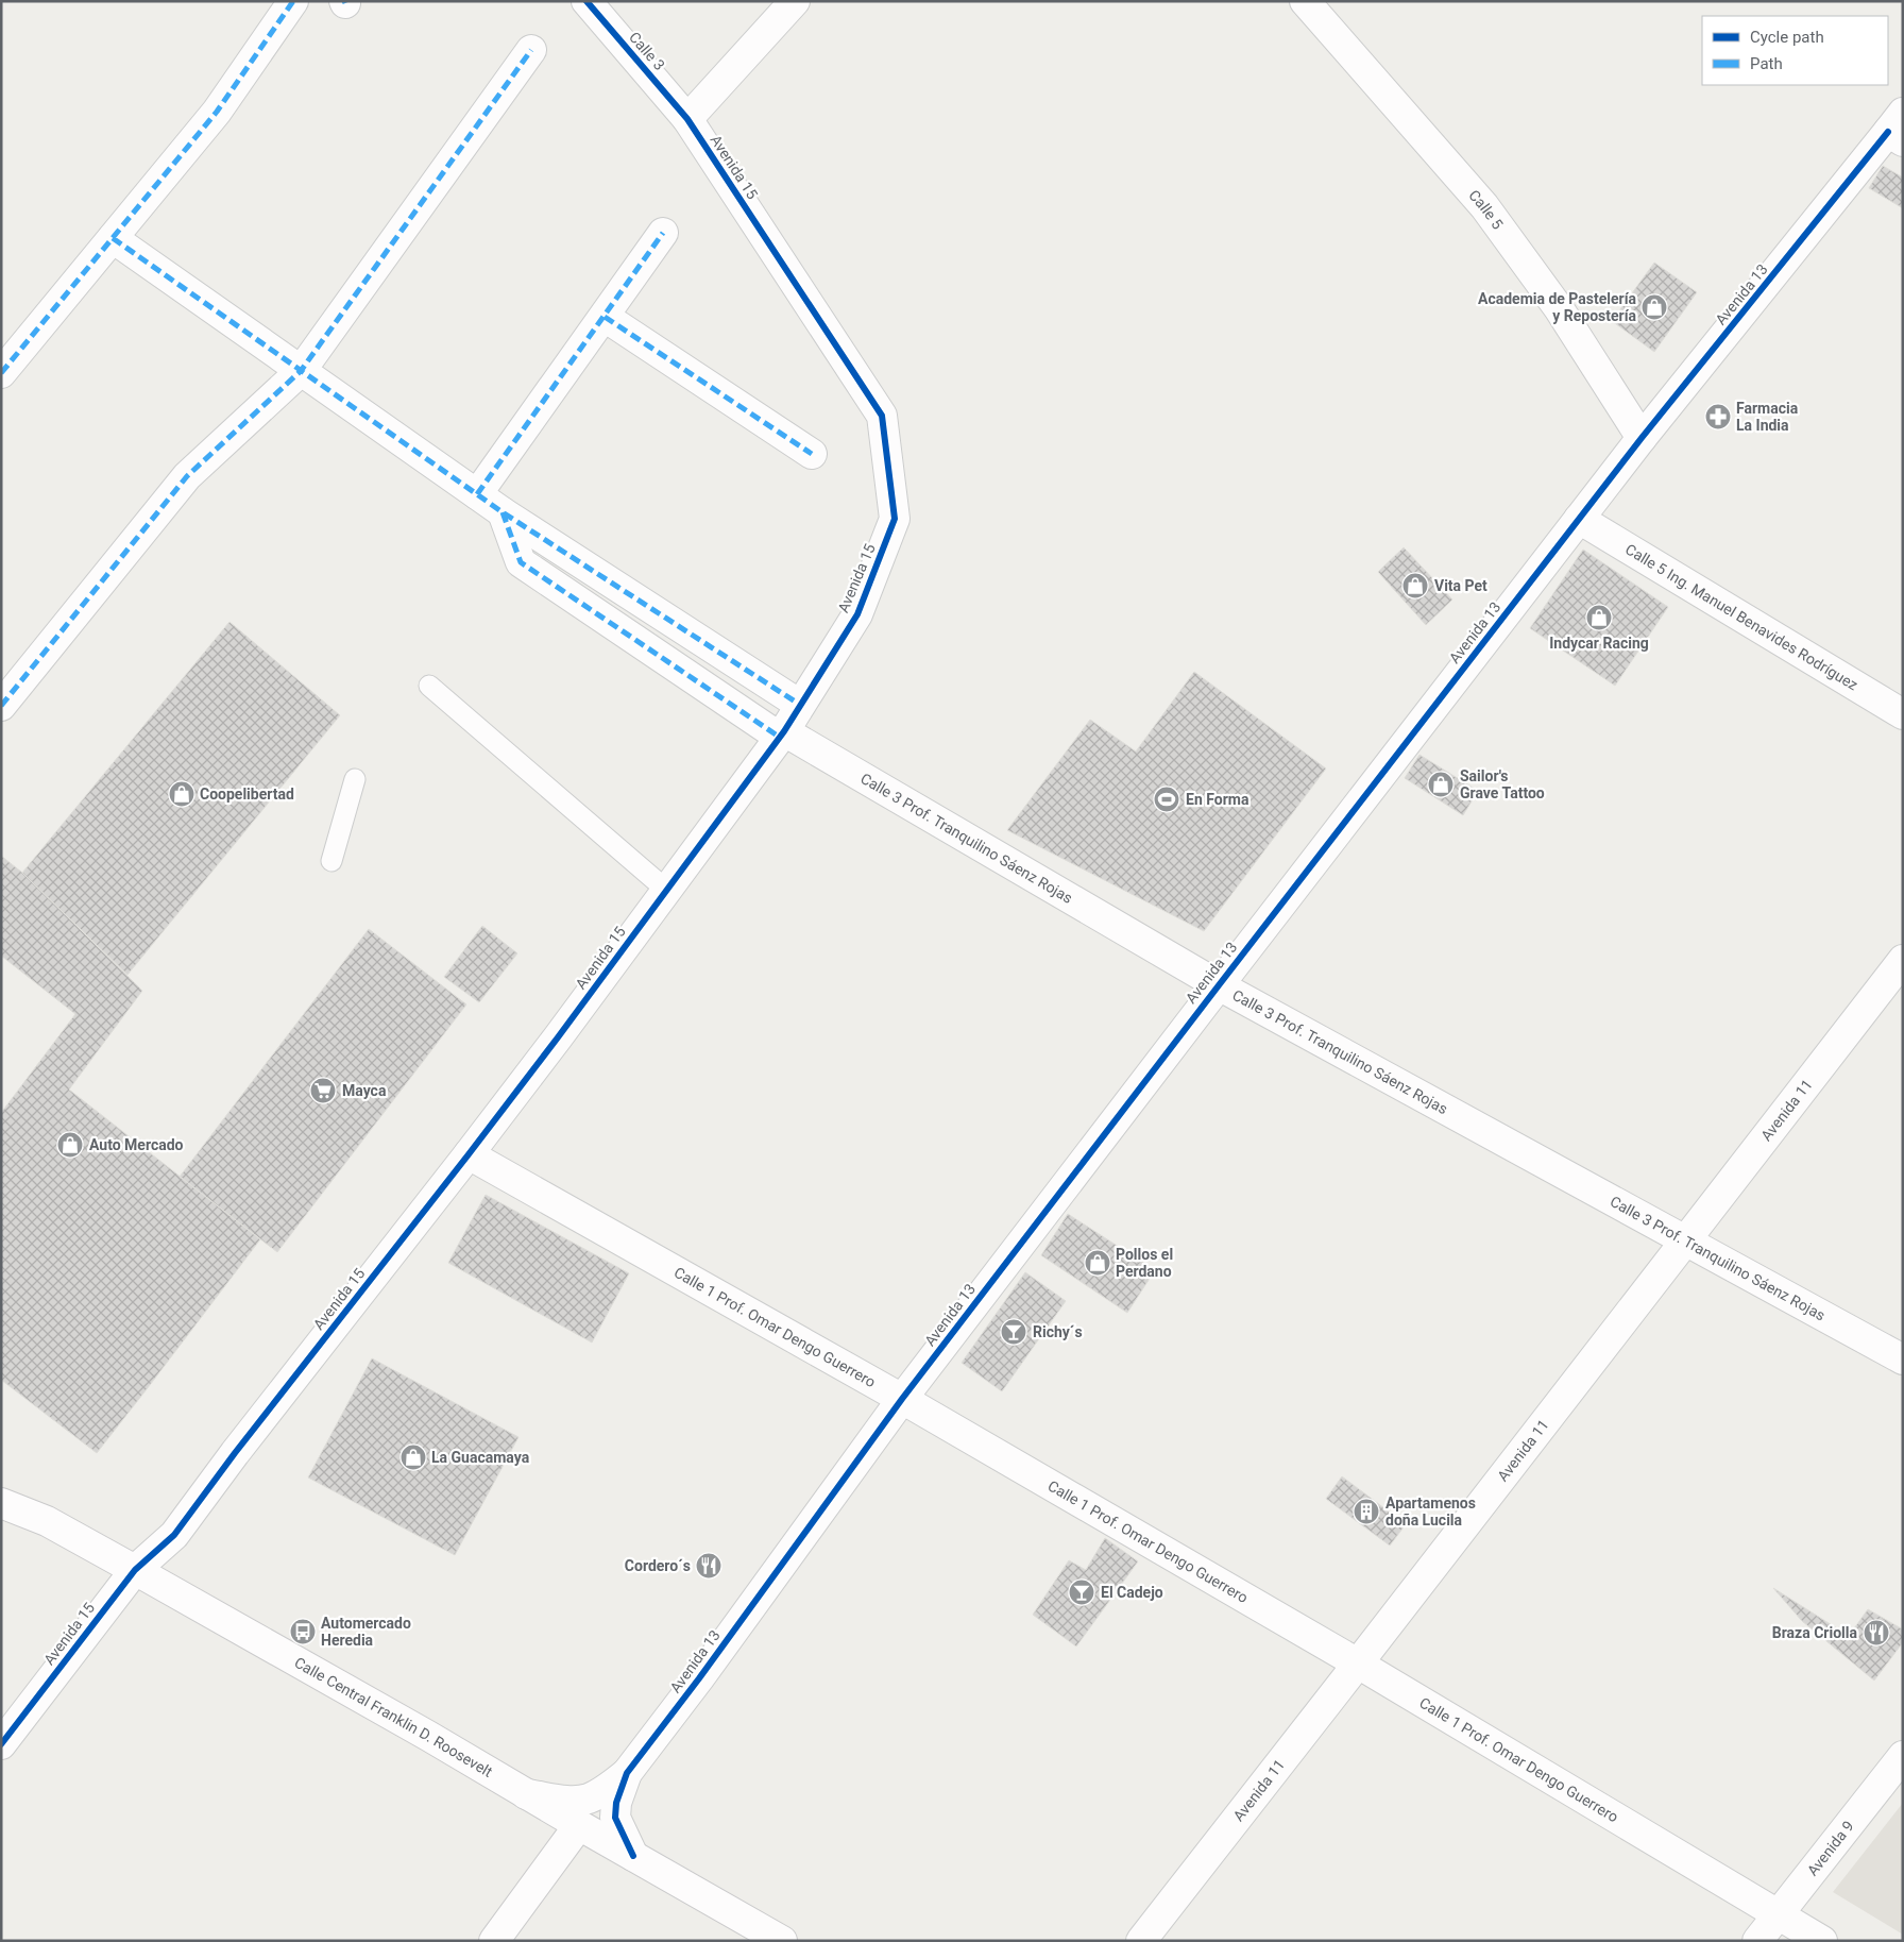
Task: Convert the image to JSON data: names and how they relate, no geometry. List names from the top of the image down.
{
  "streets": {
    "street": [
      "Calle 3",
      "Avenida 15",
      "Calle 5",
      "Avenida 13",
      "Calle 5 Ing. Manuel Benavides Rodríguez",
      "Calle 3 Prof. Tranquilino Sáenz Rojas",
      "Avenida 11",
      "Calle 1 Prof. Omar Dengo Guerrero",
      "Calle Central Franklin D. Roosevelt",
      "Avenida 9"
    ]
  },
  "crossings": [
    ["Calle 3", "Avenida 15"],
    ["Avenida 15", "Calle 3 Prof. Tranquilino Sáenz Rojas"],
    ["Avenida 15", "Calle 1 Prof. Omar Dengo Guerrero"],
    ["Avenida 15", "Calle Central Franklin D. Roosevelt"],
    ["Calle 5", "Avenida 13"],
    ["Avenida 13", "Calle 5 Ing. Manuel Benavides Rodríguez"],
    ["Avenida 13", "Calle 3 Prof. Tranquilino Sáenz Rojas"],
    ["Avenida 13", "Calle 1 Prof. Omar Dengo Guerrero"],
    ["Avenida 13", "Calle Central Franklin D. Roosevelt"],
    ["Calle 3 Prof. Tranquilino Sáenz Rojas", "Avenida 11"],
    ["Avenida 11", "Calle 1 Prof. Omar Dengo Guerrero"],
    ["Calle 1 Prof. Omar Dengo Guerrero", "Avenida 9"]
  ],
  "places": {
    "shop": [
      "Academia de Pastelería y Repostería",
      "Vita Pet",
      "Indycar Racing",
      "Sailor's Grave Tattoo",
      "Coopelibertad",
      "Auto Mercado",
      "Pollos el Perdano",
      "La Guacamaya"
    ],
    "pharmacy": ["Farmacia La India"],
    "sports": ["En Forma"],
    "supermarket": ["Mayca"],
    "bar": ["Richy´s", "El Cadejo"],
    "building": ["Apartamenos doña Lucila"],
    "restaurant": ["Cordero´s", "Braza Criolla"],
    "bus stop": ["Automercado Heredia"]
  },
  "legend": ["Cycle path", "Path"]
}
